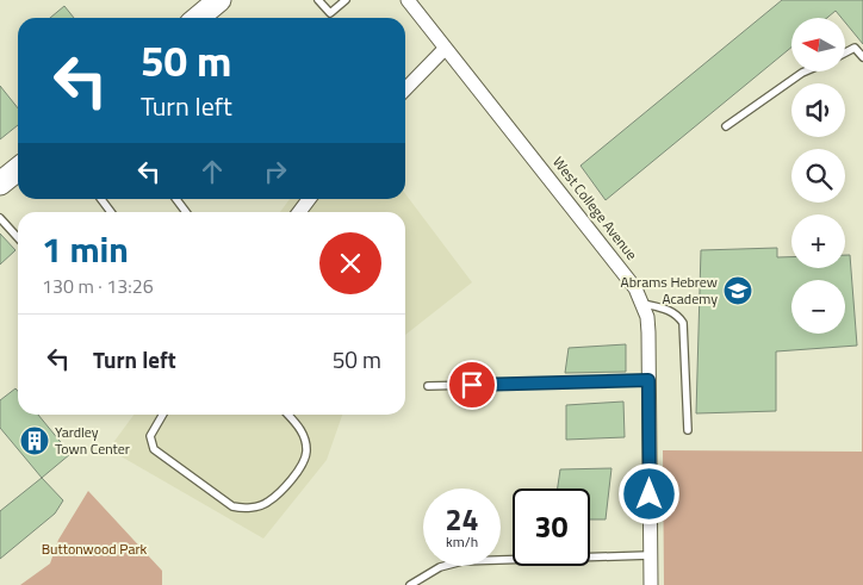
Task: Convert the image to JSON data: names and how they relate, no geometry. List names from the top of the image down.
{
  "streets": {
    "street": ["West College Avenue"]
  },
  "parks": ["Buttonwood Park"],
  "places": {
    "school or university": ["Abrams Hebrew Academy"],
    "building": ["Yardley Town Center"]
  },
  "north": "left",
  "page": {
    "map_buttons": ["+", "−"],
    "turn": ["50 m", "Turn left"],
    "heading": ["1 min", "130 m · 13:26"],
    "list": [
      {
        "name": "Turn left",
        "value": "50 m"
      }
    ],
    "speed": "24 km/h",
    "limit": "30"
  }
}
